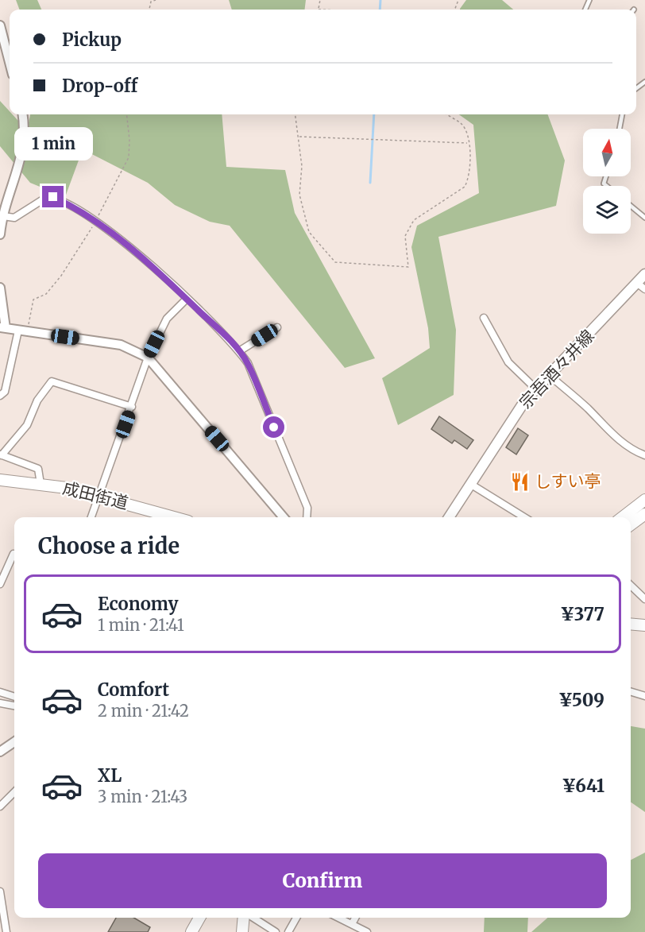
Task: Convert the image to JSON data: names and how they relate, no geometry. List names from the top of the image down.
{
  "streets": {
    "main road": ["宗吾酒々井線", "成田街道"]
  },
  "places": {
    "restaurant": ["しすい亭"]
  },
  "north": "top",
  "page": {
    "banner": ["Pickup", "Drop-off"],
    "bubble": "1 min",
    "heading": "Choose a ride",
    "list": [
      {
        "name": "Economy",
        "note": "1 min · 21:41",
        "value": "¥377"
      },
      {
        "name": "Comfort",
        "note": "2 min · 21:42",
        "value": "¥509"
      },
      {
        "name": "XL",
        "note": "3 min · 21:43",
        "value": "¥641"
      }
    ],
    "buttons": "Confirm"
  }
}
